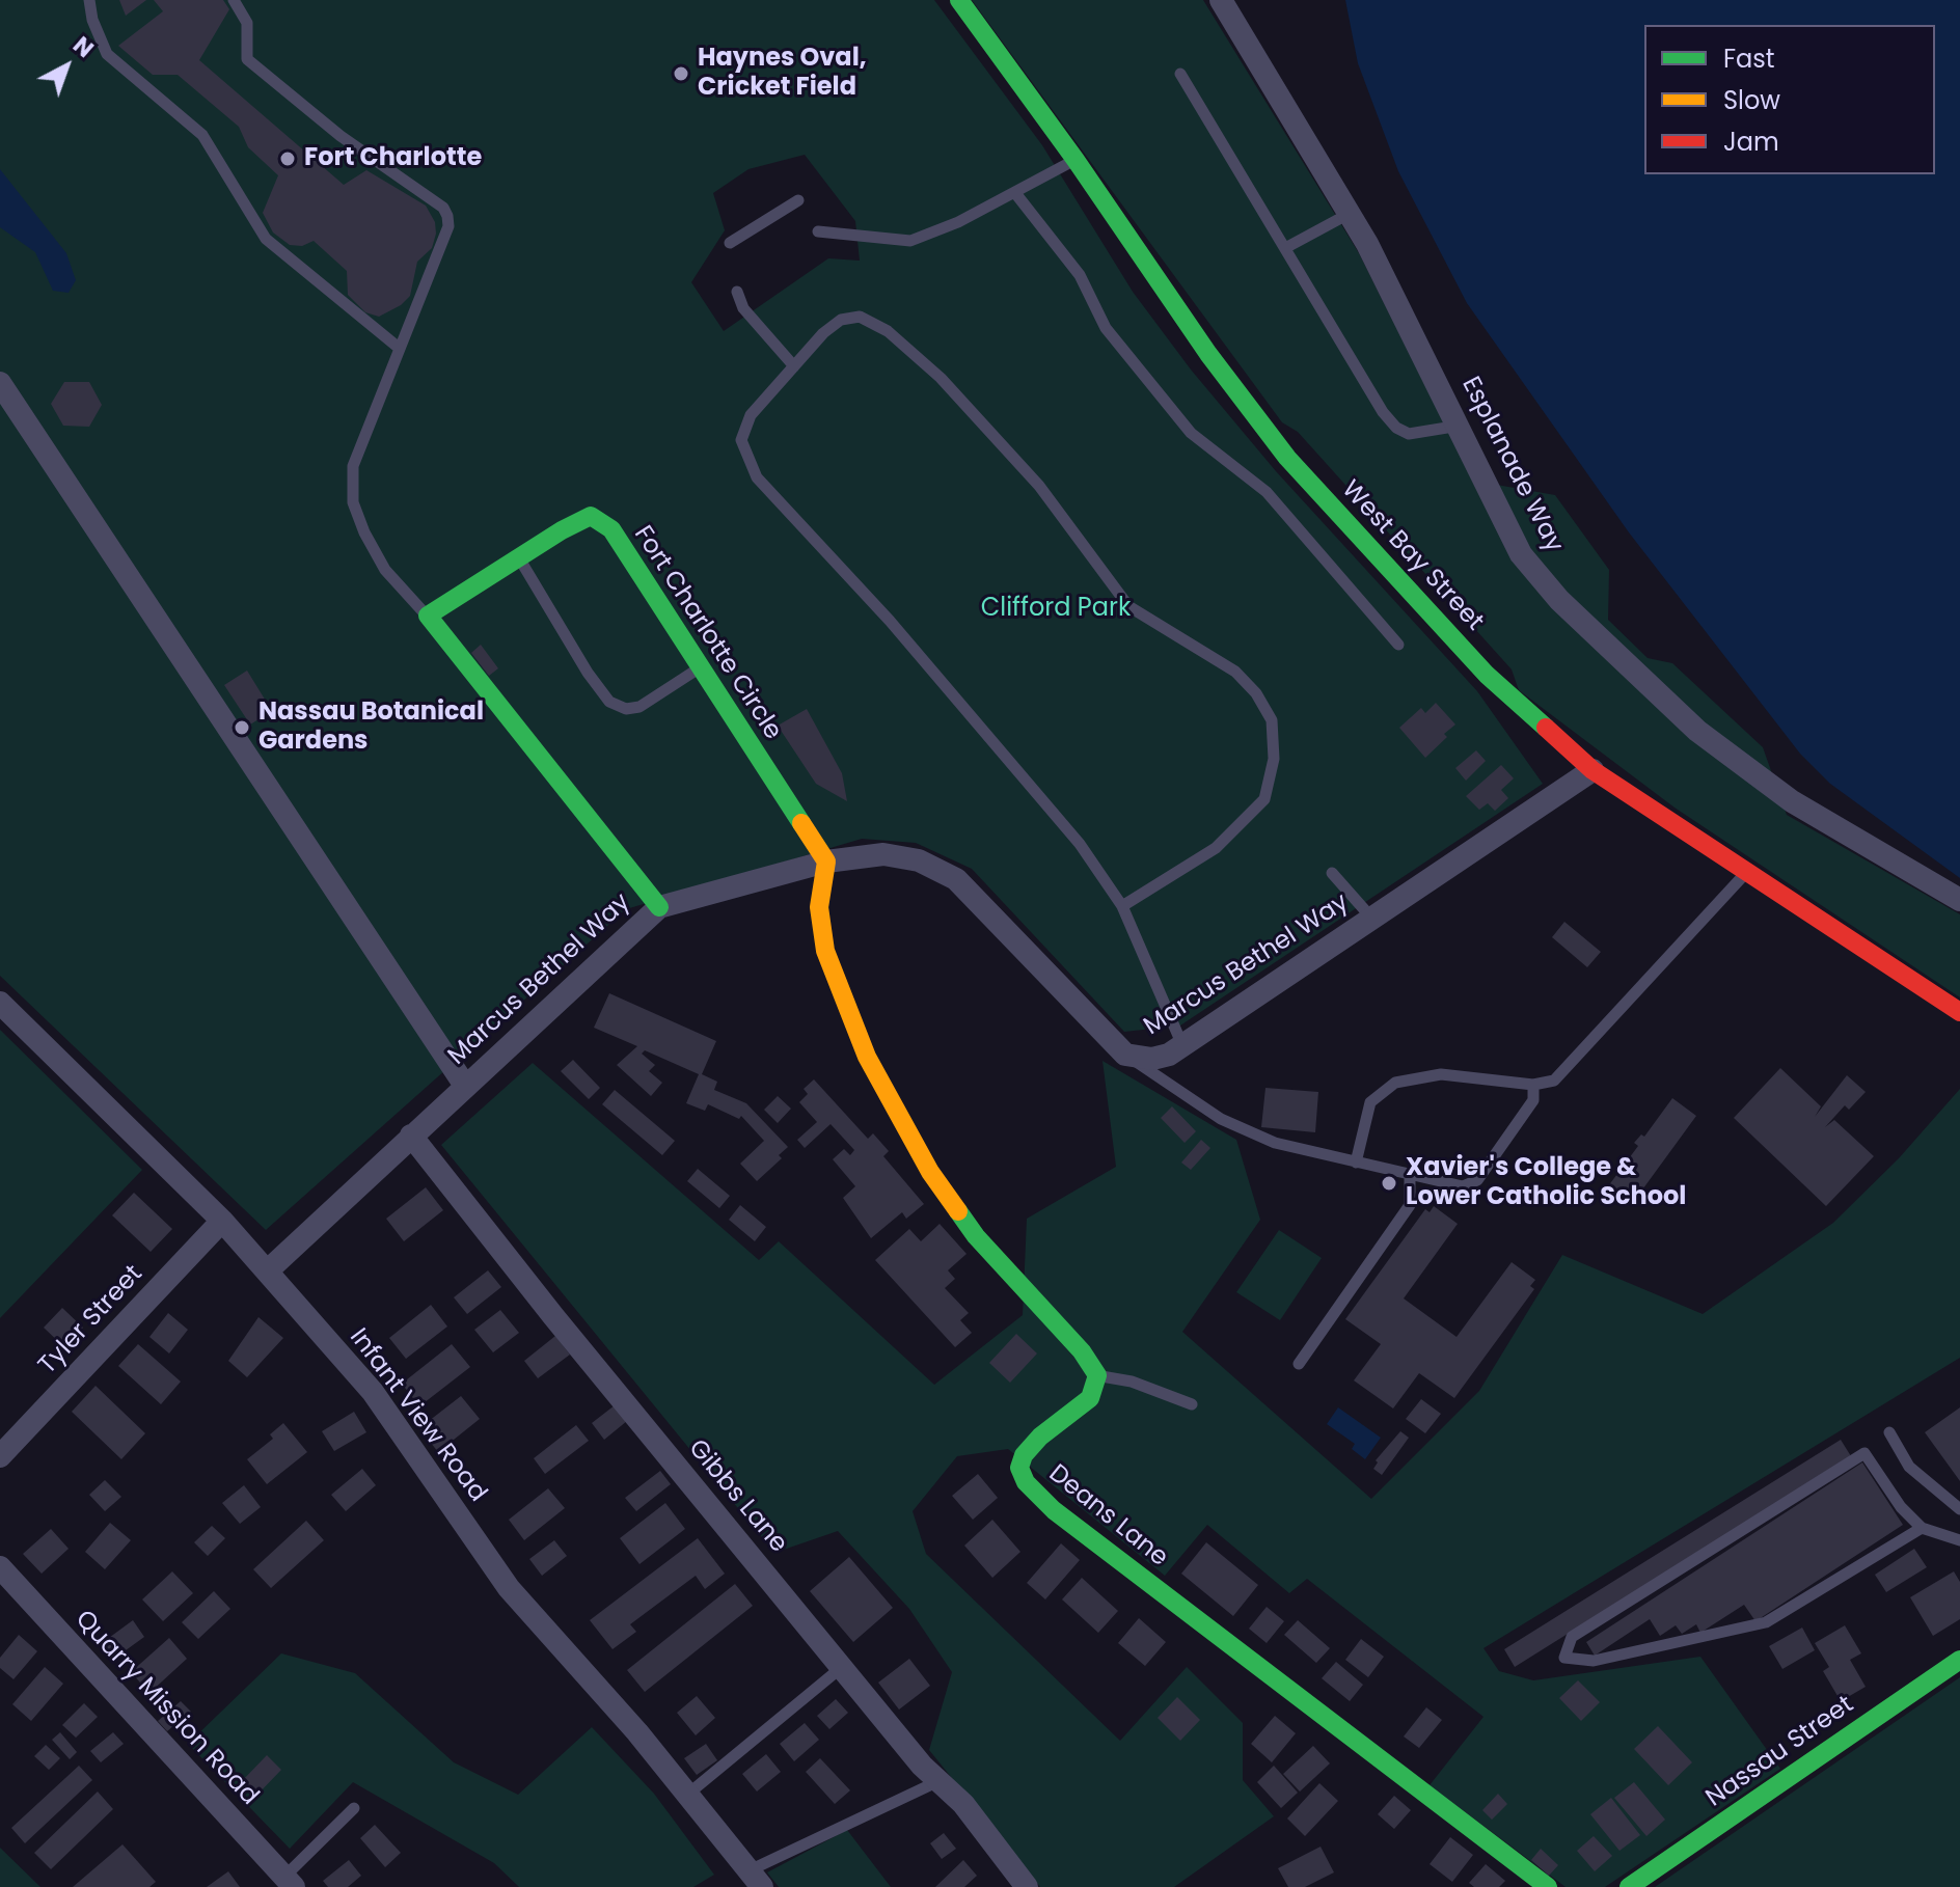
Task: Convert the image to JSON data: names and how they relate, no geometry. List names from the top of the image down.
{
  "streets": {
    "main road": [
      "West Bay Street",
      "Fort Charlotte Circle",
      "Deans Lane",
      "Nassau Street"
    ],
    "street": [
      "Esplanade Way",
      "Marcus Bethel Way",
      "Tyler Street",
      "Infant View Road",
      "Gibbs Lane",
      "Quarry Mission Road"
    ]
  },
  "crossings": [
    ["West Bay Street", "Marcus Bethel Way"],
    ["Fort Charlotte Circle", "Marcus Bethel Way"],
    ["Marcus Bethel Way", "Infant View Road"],
    ["Marcus Bethel Way", "Gibbs Lane"],
    ["Tyler Street", "Infant View Road"]
  ],
  "parks": ["Clifford Park"],
  "places": [
    "Haynes Oval, Cricket Field",
    "Fort Charlotte",
    "Nassau Botanical Gardens",
    "Xavier's College & Lower Catholic School"
  ],
  "legend": ["Fast", "Slow", "Jam"],
  "north": "top right"
}
